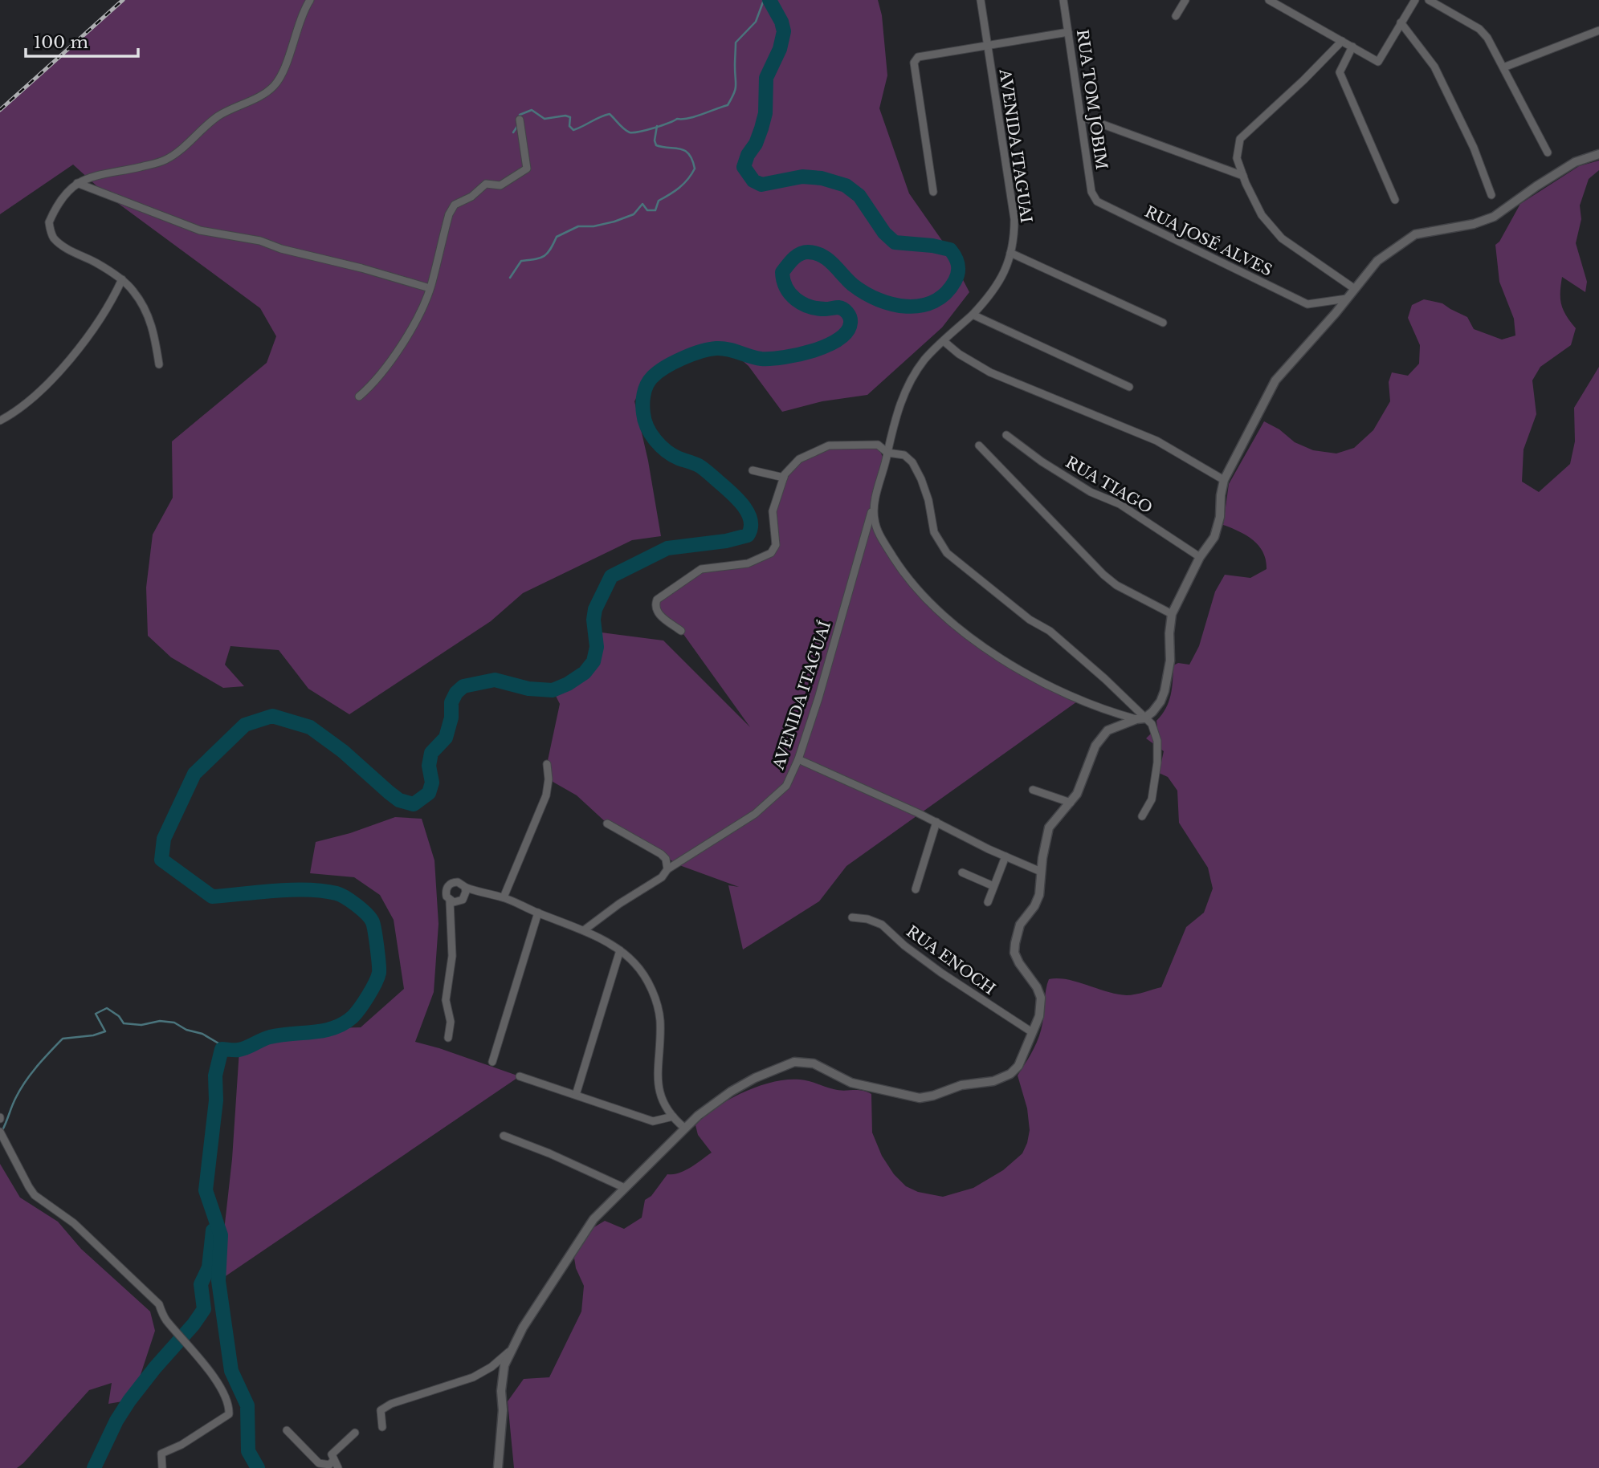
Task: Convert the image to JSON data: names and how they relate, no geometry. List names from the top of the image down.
{
  "streets": {
    "street": [
      "RUA TOM JOBIM",
      "AVENIDA ITAGUAI",
      "RUA JOSÉ ALVES",
      "RUA TIAGO",
      "AVENIDA ITAGUAÍ",
      "RUA ENOCH"
    ]
  },
  "crossings": [
    ["RUA TOM JOBIM", "RUA JOSÉ ALVES"]
  ],
  "scale_bar": "100 m"
}
